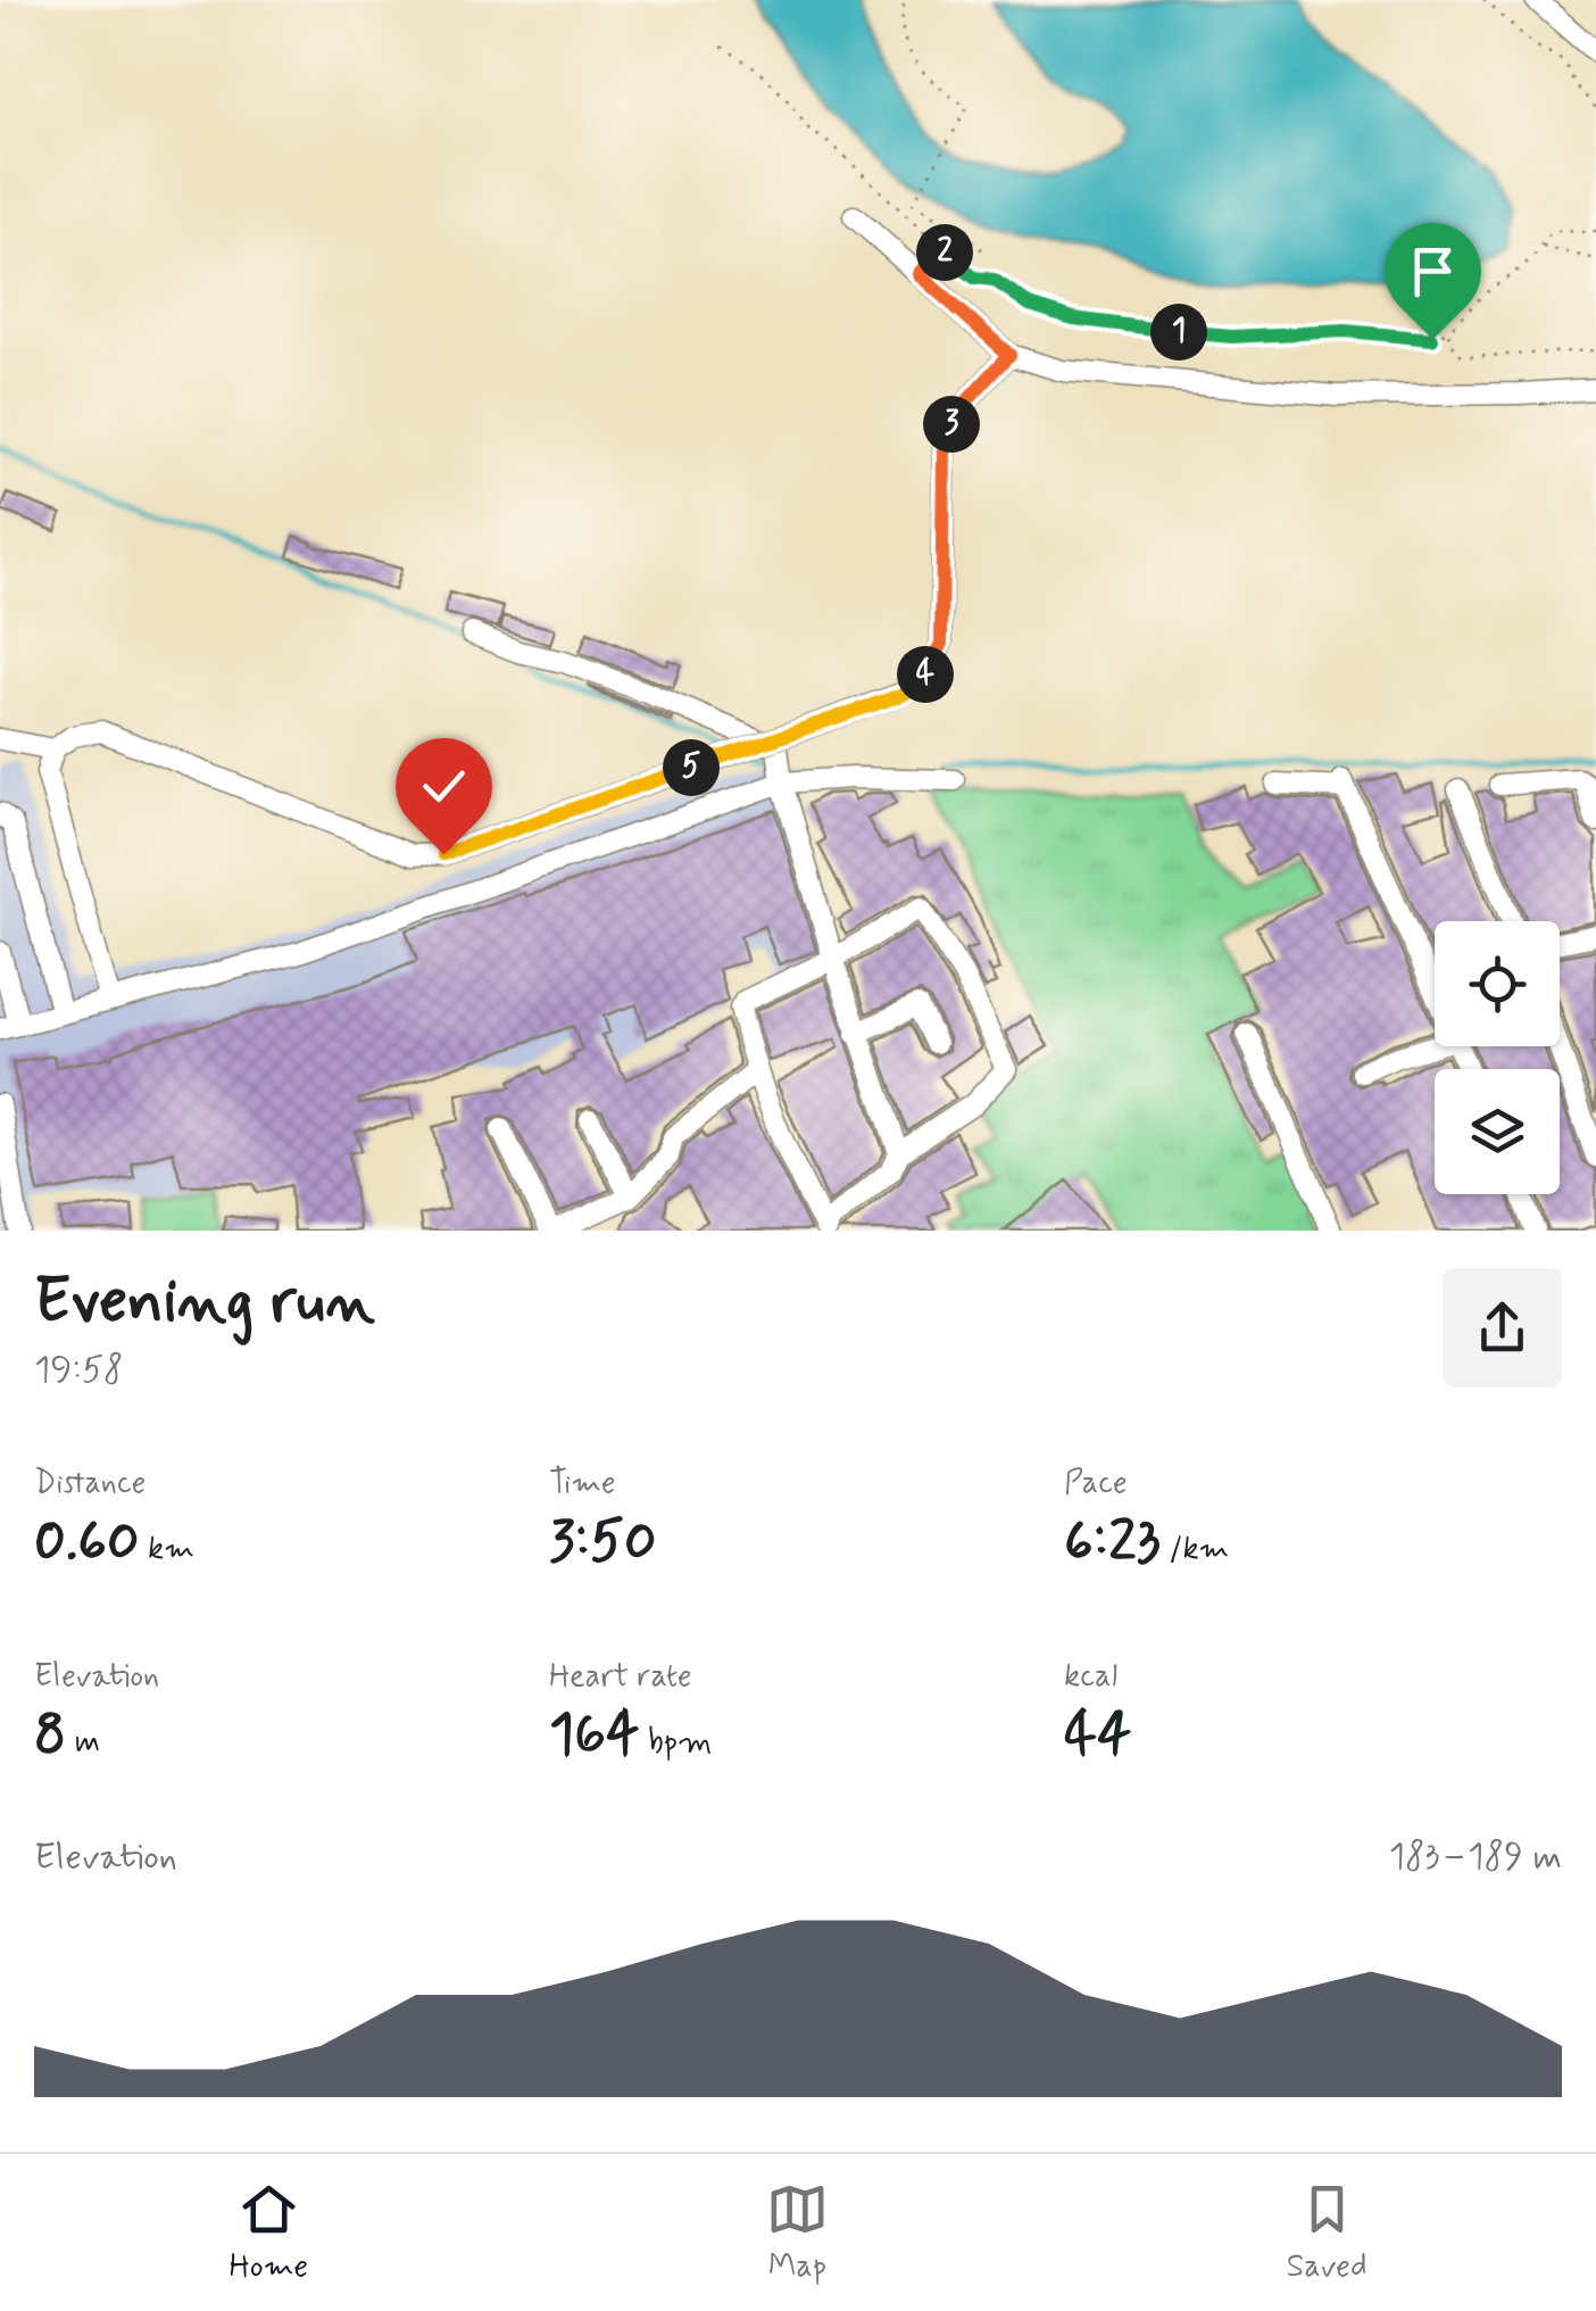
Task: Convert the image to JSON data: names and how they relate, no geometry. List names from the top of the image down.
{
  "page": {
    "pins": [
      "2",
      "1",
      "3",
      "4",
      "5"
    ],
    "heading": ["Evening run", "19:58"],
    "stats": [
      ["Distance", "0.60 km"],
      ["Time", "3:50"],
      ["Pace", "6:23 /km"],
      ["Elevation", "8 m"],
      ["Heart rate", "164 bpm"],
      ["kcal", "44"]
    ],
    "chart": ["Elevation", "183–189 m"],
    "tabs": ["Home", "Map", "Saved"]
  }
}
